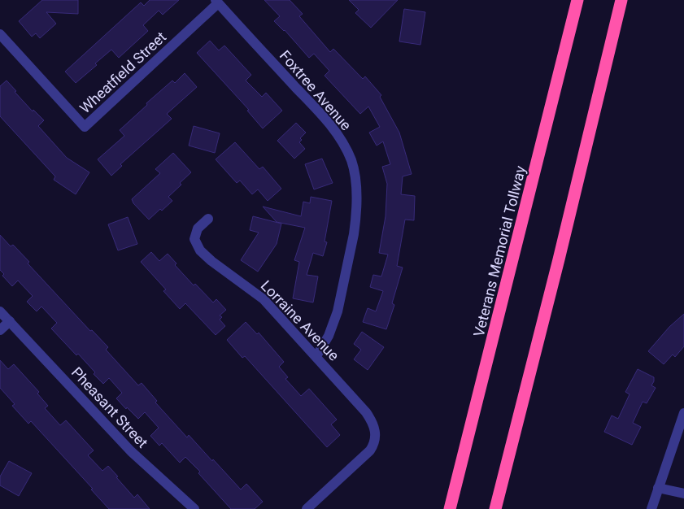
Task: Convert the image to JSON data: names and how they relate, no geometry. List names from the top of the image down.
{
  "streets": {
    "highway": ["Veterans Memorial Tollway"],
    "street": [
      "Wheatfield Street",
      "Foxtree Avenue",
      "Lorraine Avenue",
      "Pheasant Street"
    ]
  },
  "crossings": [
    ["Wheatfield Street", "Foxtree Avenue"],
    ["Foxtree Avenue", "Lorraine Avenue"]
  ]
}
